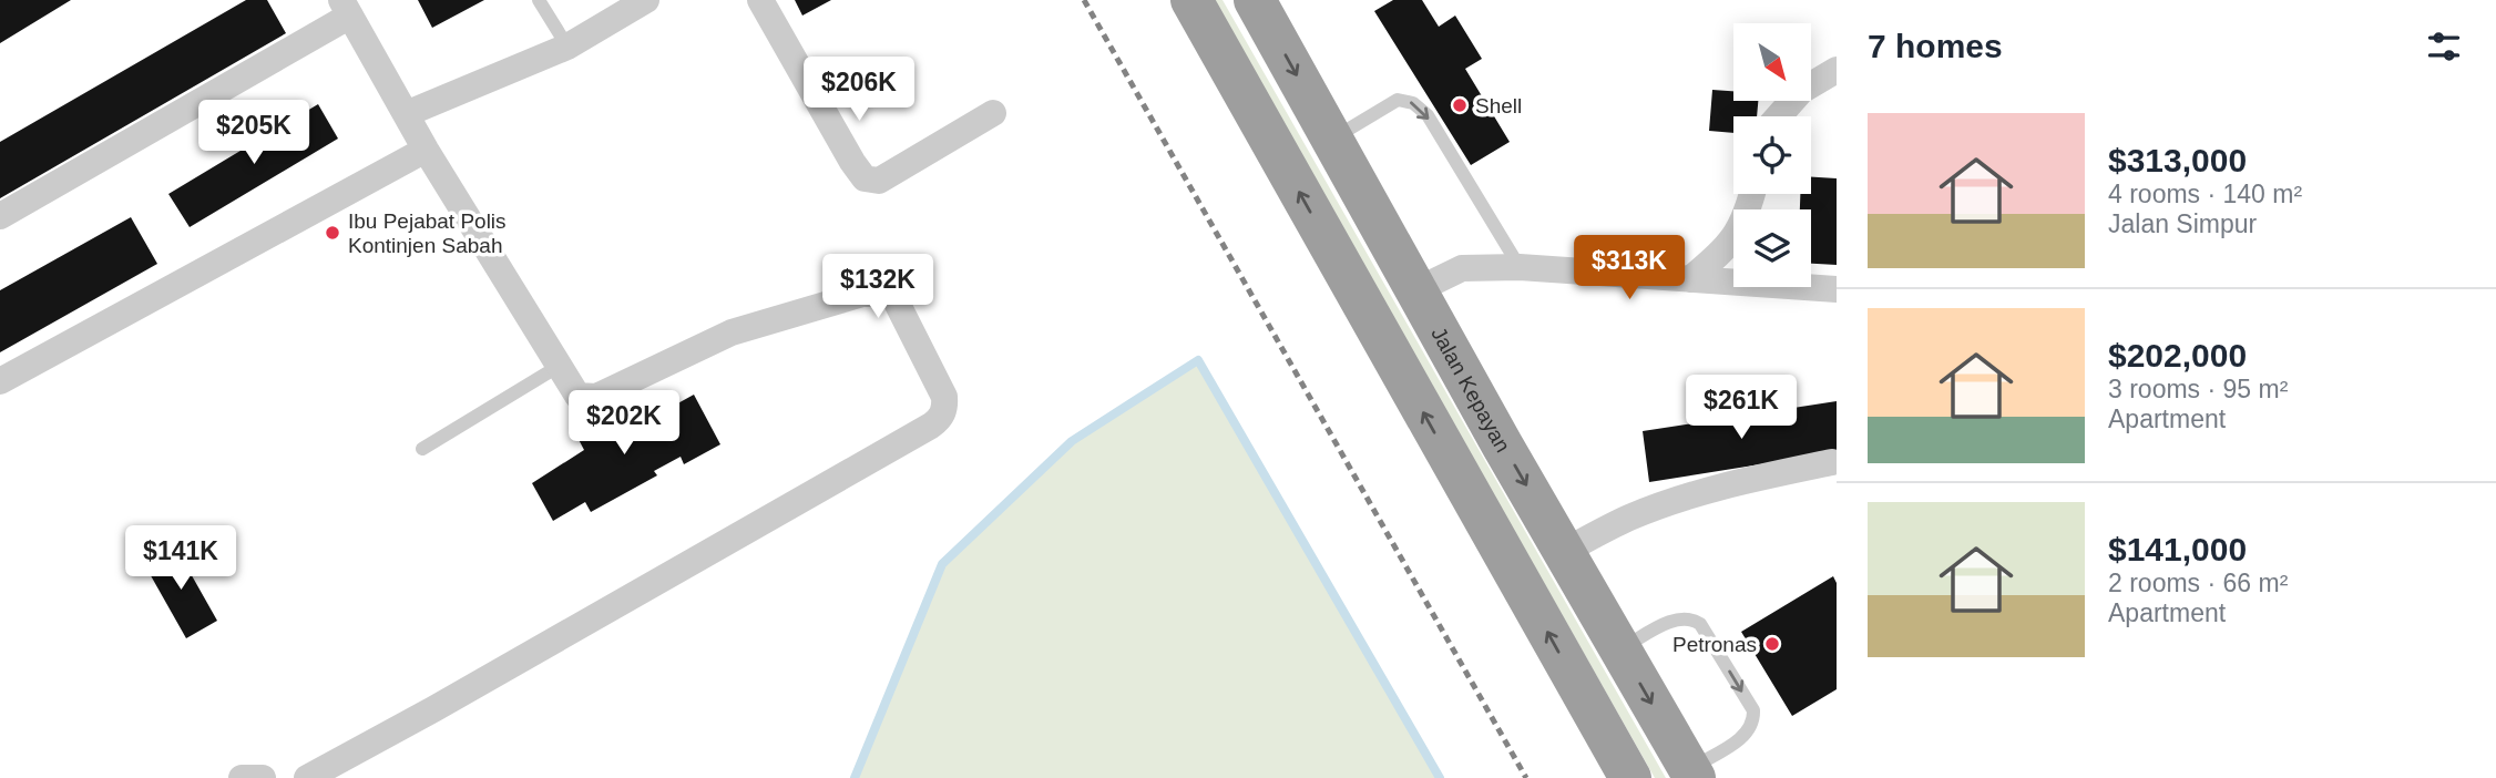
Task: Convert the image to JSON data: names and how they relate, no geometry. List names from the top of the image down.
{
  "streets": {
    "highway": ["Jalan Kepayan"]
  },
  "places": ["Shell", "Ibu Pejabat Polis Kontinjen Sabah", "Petronas"],
  "north": "bottom right",
  "page": {
    "heading": "7 homes",
    "price": [
      "$206K",
      "$205K",
      "$313K",
      "$132K",
      "$261K",
      "$202K",
      "$141K"
    ],
    "list": [
      {
        "name": "$313,000",
        "note": "4 rooms · 140 m² · Jalan Simpur"
      },
      {
        "name": "$202,000",
        "note": "3 rooms · 95 m² · Apartment"
      },
      {
        "name": "$141,000",
        "note": "2 rooms · 66 m² · Apartment"
      }
    ]
  }
}
